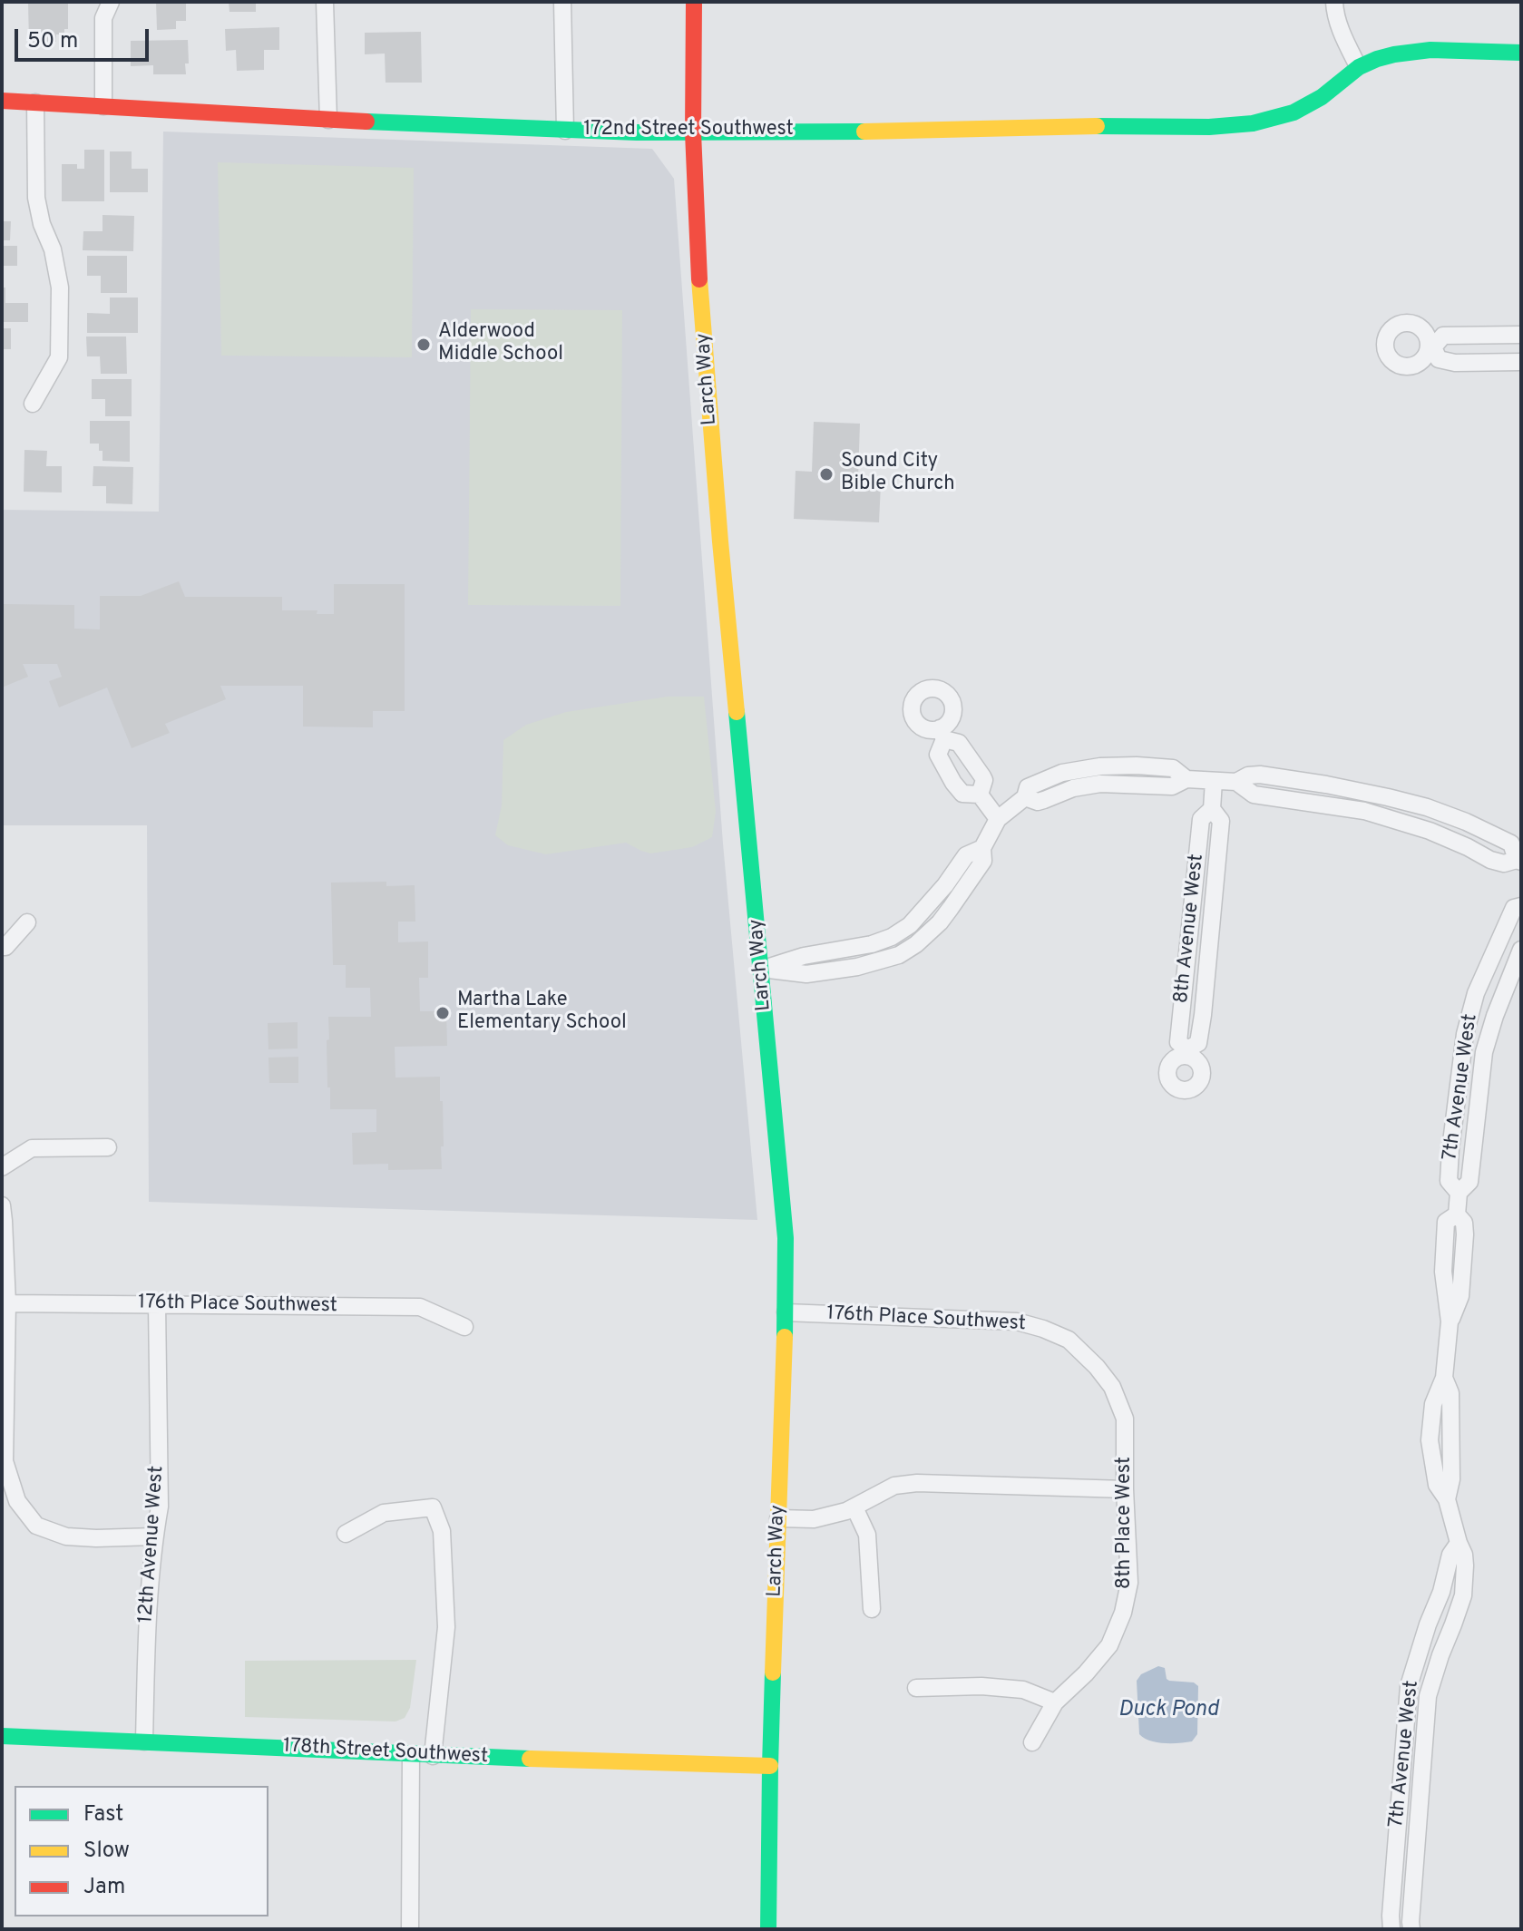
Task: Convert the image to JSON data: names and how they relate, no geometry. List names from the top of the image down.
{
  "streets": {
    "street": [
      "172nd Street Southwest",
      "Larch Way",
      "8th Avenue West",
      "7th Avenue West",
      "176th Place Southwest",
      "8th Place West",
      "12th Avenue West",
      "178th Street Southwest"
    ]
  },
  "crossings": [
    ["172nd Street Southwest", "Larch Way"],
    ["Larch Way", "176th Place Southwest"],
    ["Larch Way", "178th Street Southwest"],
    ["176th Place Southwest", "8th Place West"],
    ["176th Place Southwest", "12th Avenue West"],
    ["12th Avenue West", "178th Street Southwest"]
  ],
  "water": ["Duck Pond"],
  "places": ["Alderwood Middle School", "Sound City Bible Church", "Martha Lake Elementary School"],
  "legend": ["Fast", "Slow", "Jam"],
  "scale_bar": "50 m"
}
